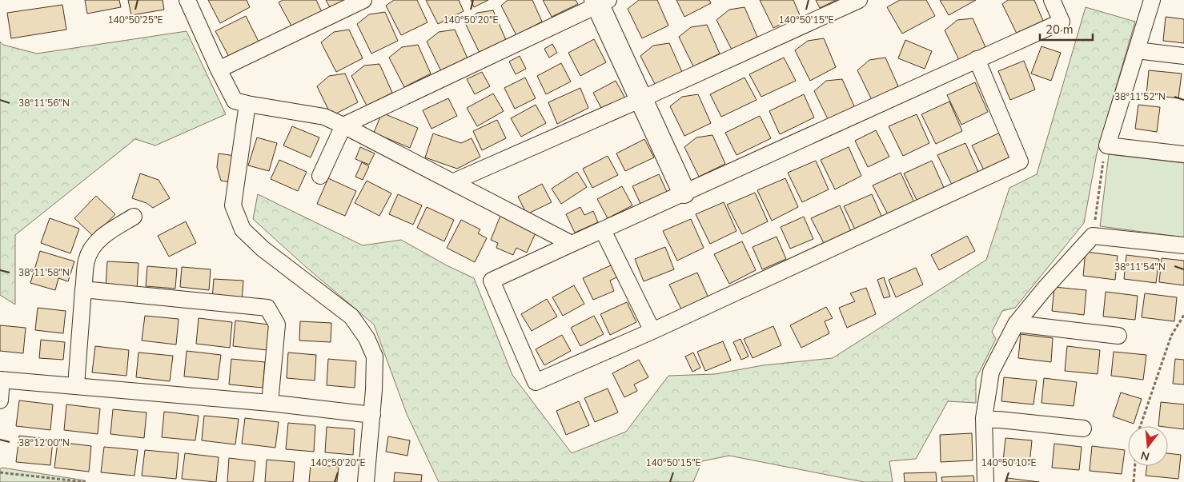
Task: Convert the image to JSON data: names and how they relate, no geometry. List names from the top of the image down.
{
  "scale_bar": "20 m",
  "north": "bottom",
  "coordinates": [
    "140°50'25\"E",
    "140°50'20\"E",
    "140°50'15\"E",
    "38°11'52\"N",
    "38°11'56\"N",
    "38°11'54\"N",
    "38°11'58\"N",
    "38°12'00\"N",
    "140°50'10\"E"
  ]
}
